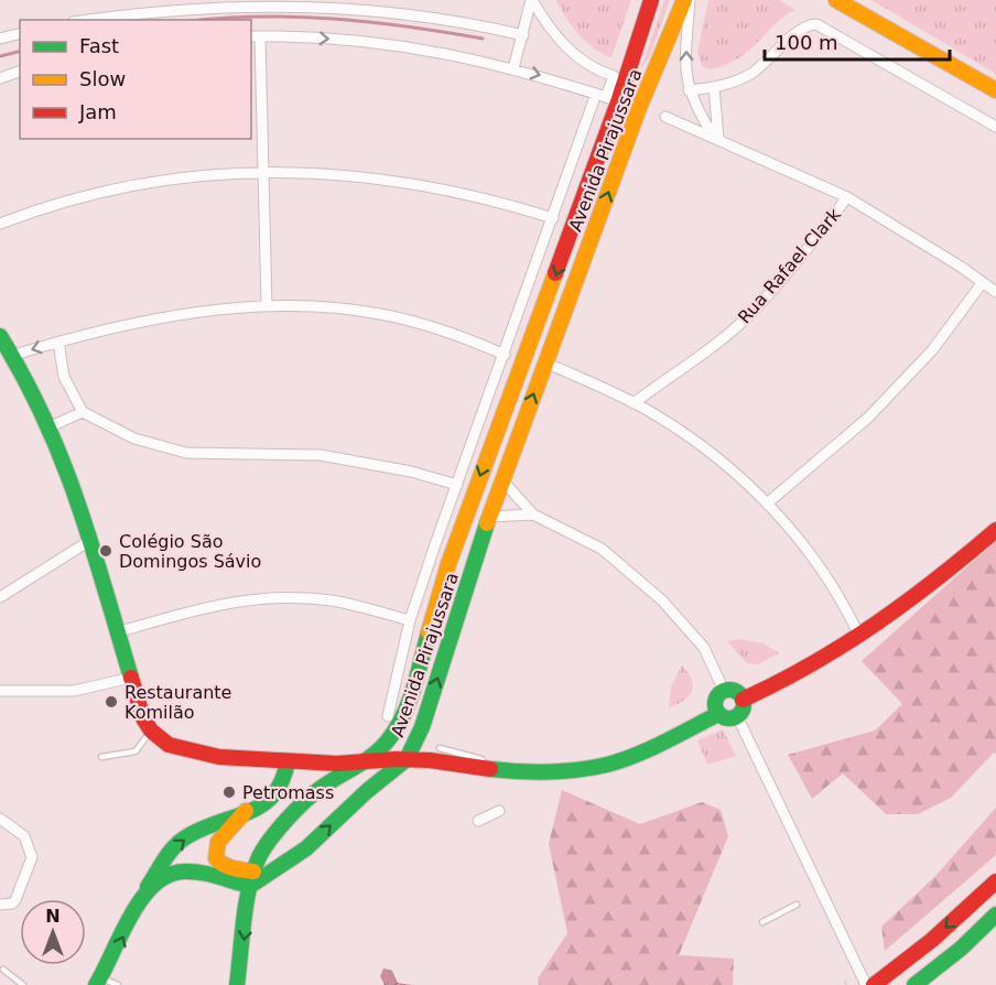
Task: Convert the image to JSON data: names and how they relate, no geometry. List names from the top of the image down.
{
  "streets": {
    "main road": ["Avenida Pirajussara"],
    "street": ["Rua Rafael Clark"]
  },
  "places": ["Colégio São Domingos Sávio", "Restaurante Komilão", "Petromass"],
  "legend": ["Fast", "Slow", "Jam"],
  "scale_bar": "100 m",
  "north": "top"
}
